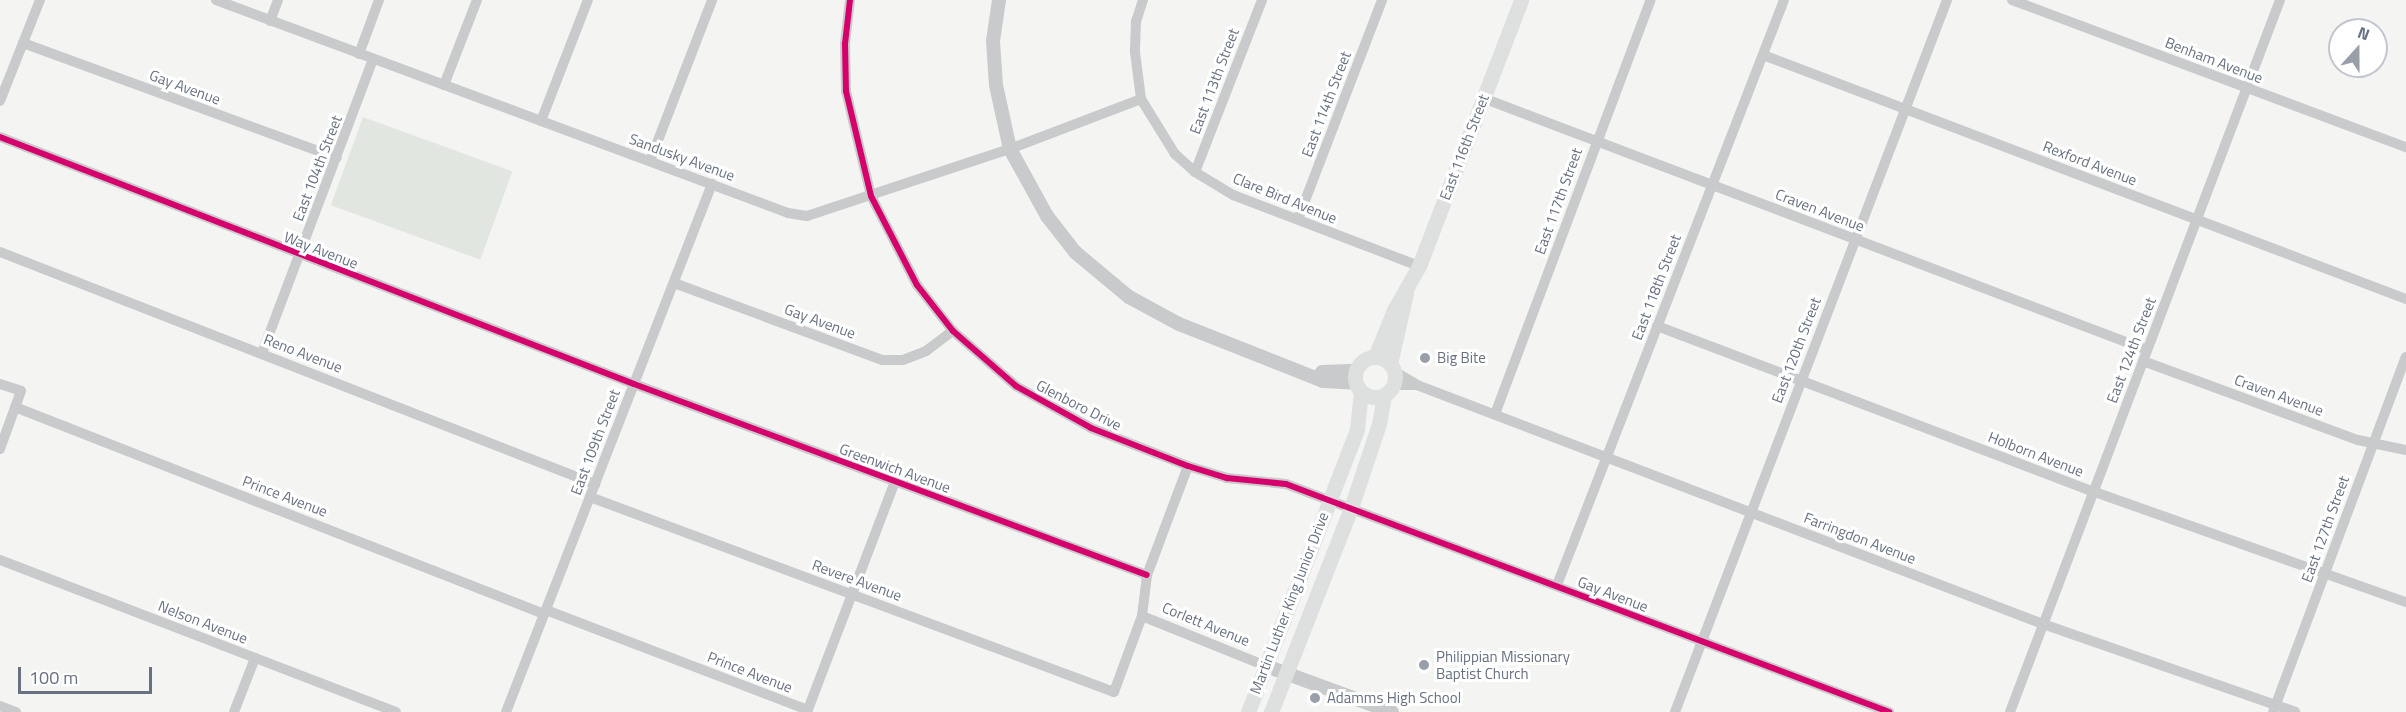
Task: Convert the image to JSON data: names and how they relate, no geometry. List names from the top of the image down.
{
  "streets": {
    "main road": ["East 116th Street", "Martin Luther King Junior Drive"],
    "street": [
      "Benham Avenue",
      "East 113th Street",
      "Gay Avenue",
      "East 114th Street",
      "Sandusky Avenue",
      "Rexford Avenue",
      "East 104th Street",
      "Clare Bird Avenue",
      "East 117th Street",
      "Craven Avenue",
      "Way Avenue",
      "East 118th Street",
      "East 120th Street",
      "East 124th Street",
      "Reno Avenue",
      "Glenboro Drive",
      "East 109th Street",
      "Holborn Avenue",
      "Greenwich Avenue",
      "Prince Avenue",
      "East 127th Street",
      "Farringdon Avenue",
      "Revere Avenue",
      "Nelson Avenue",
      "Corlett Avenue"
    ]
  },
  "crossings": [
    ["Benham Avenue", "East 124th Street"],
    ["East 113th Street", "Clare Bird Avenue"],
    ["Gay Avenue", "East 104th Street"],
    ["Gay Avenue", "East 118th Street"],
    ["Gay Avenue", "East 120th Street"],
    ["Gay Avenue", "Glenboro Drive"],
    ["Gay Avenue", "East 109th Street"],
    ["Gay Avenue", "Martin Luther King Junior Drive"],
    ["East 114th Street", "Clare Bird Avenue"],
    ["East 116th Street", "Clare Bird Avenue"],
    ["East 116th Street", "Craven Avenue"],
    ["East 116th Street", "Farringdon Avenue"],
    ["East 116th Street", "Martin Luther King Junior Drive"],
    ["Sandusky Avenue", "East 104th Street"],
    ["Sandusky Avenue", "Clare Bird Avenue"],
    ["Sandusky Avenue", "Glenboro Drive"],
    ["Sandusky Avenue", "East 109th Street"],
    ["Rexford Avenue", "East 118th Street"],
    ["Rexford Avenue", "East 120th Street"],
    ["Rexford Avenue", "East 124th Street"],
    ["East 104th Street", "Way Avenue"],
    ["East 104th Street", "Reno Avenue"],
    ["East 117th Street", "Craven Avenue"],
    ["East 117th Street", "Farringdon Avenue"],
    ["Craven Avenue", "East 118th Street"],
    ["Craven Avenue", "East 120th Street"],
    ["Craven Avenue", "East 124th Street"],
    ["Craven Avenue", "East 127th Street"],
    ["Way Avenue", "East 109th Street"],
    ["Way Avenue", "Greenwich Avenue"],
    ["East 118th Street", "Holborn Avenue"],
    ["East 118th Street", "Farringdon Avenue"],
    ["East 120th Street", "Holborn Avenue"],
    ["East 120th Street", "Farringdon Avenue"],
    ["East 124th Street", "Holborn Avenue"],
    ["East 124th Street", "Farringdon Avenue"],
    ["Reno Avenue", "East 109th Street"],
    ["Glenboro Drive", "Martin Luther King Junior Drive"],
    ["East 109th Street", "Greenwich Avenue"],
    ["East 109th Street", "Prince Avenue"],
    ["East 109th Street", "Revere Avenue"],
    ["Holborn Avenue", "East 127th Street"],
    ["East 127th Street", "Farringdon Avenue"],
    ["Farringdon Avenue", "Martin Luther King Junior Drive"],
    ["Revere Avenue", "Corlett Avenue"],
    ["Martin Luther King Junior Drive", "Corlett Avenue"]
  ],
  "places": ["Big Bite", "Philippian Missionary Baptist Church", "Adamms High School"],
  "scale_bar": "100 m",
  "north": "top"
}
